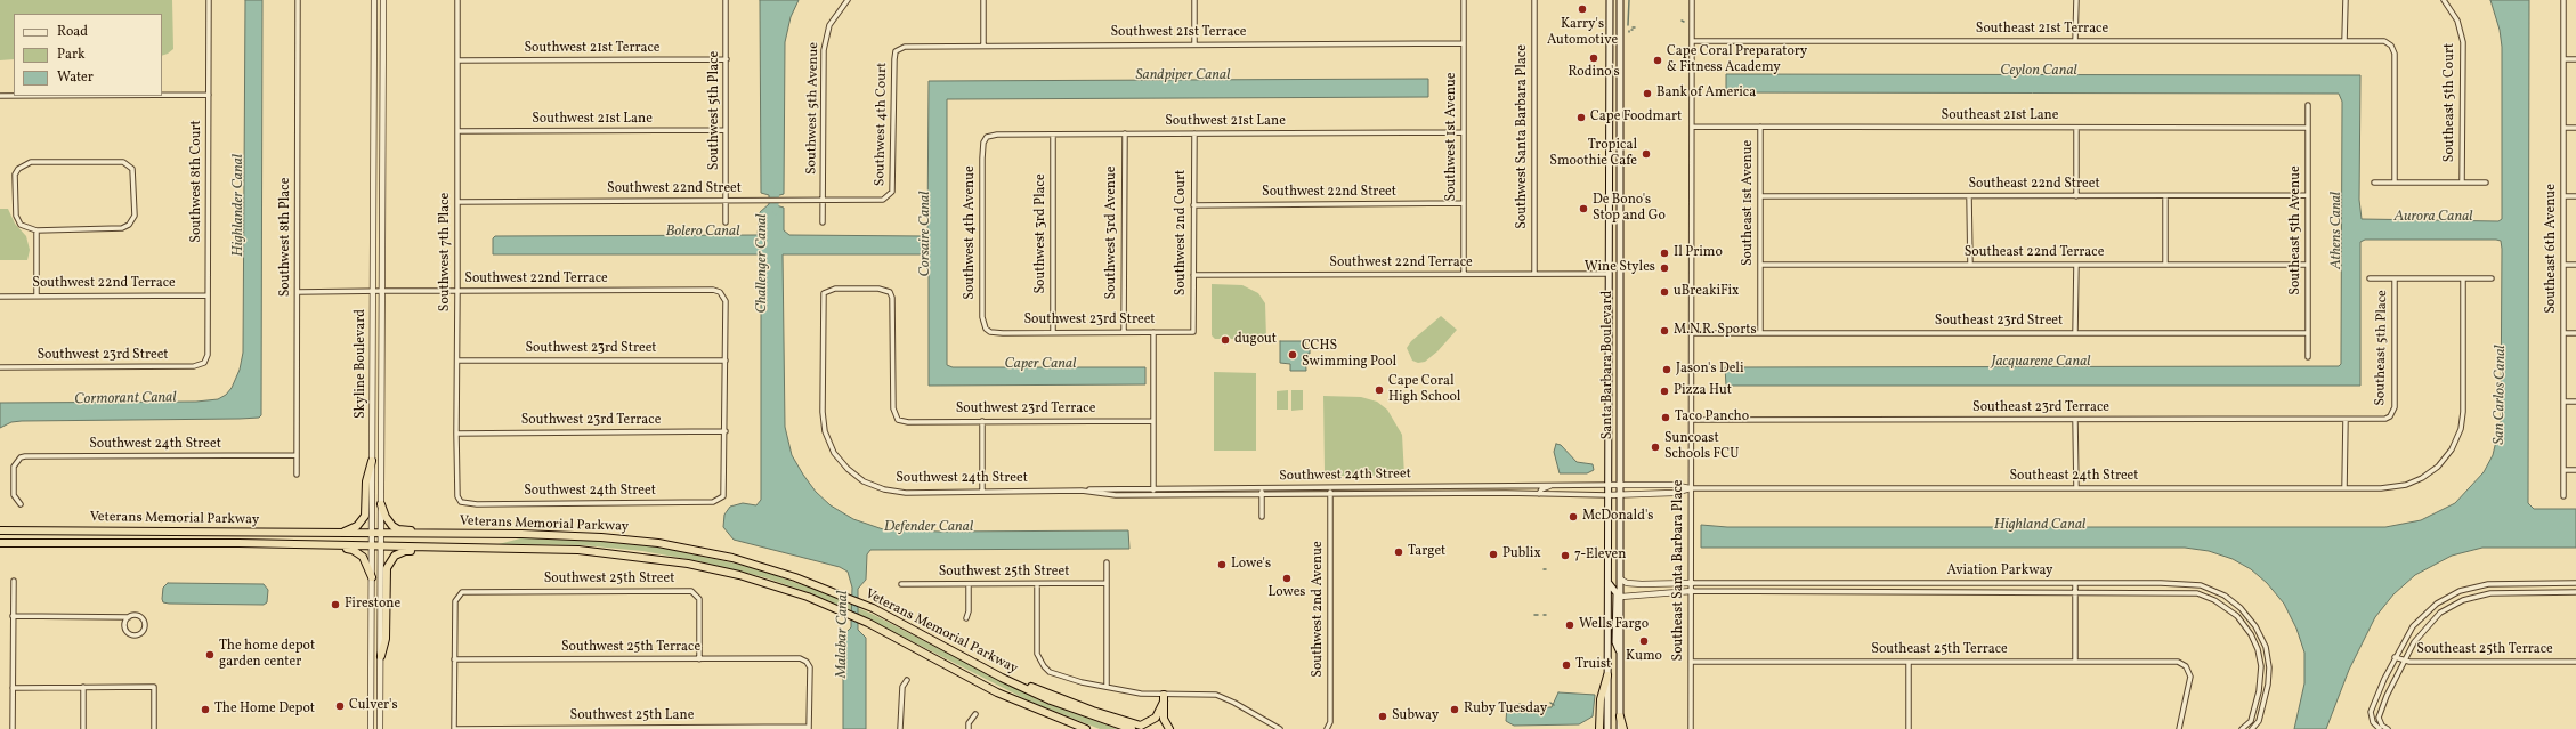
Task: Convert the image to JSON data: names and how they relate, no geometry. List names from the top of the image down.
{
  "streets": {
    "highway": ["Veterans Memorial Parkway"],
    "main road": ["Santa Barbara Boulevard"],
    "street": [
      "Southeast 21st Terrace",
      "Southwest 21st Terrace",
      "Southeast 5th Court",
      "Southwest 5th Avenue",
      "Southwest 5th Place",
      "Southeast 21st Lane",
      "Southwest 21st Lane",
      "Southwest 4th Court",
      "Southwest 1st Avenue",
      "Southwest Santa Barbara Place",
      "Southwest 8th Court",
      "Southeast 22nd Street",
      "Southwest 22nd Street",
      "Southeast 1st Avenue",
      "Southeast 5th Avenue",
      "Southwest 4th Avenue",
      "Southwest 3rd Avenue",
      "Southwest 2nd Court",
      "Southwest 3rd Place",
      "Southwest 8th Place",
      "Southeast 6th Avenue",
      "Southwest 7th Place",
      "Southeast 22nd Terrace",
      "Southwest 22nd Terrace",
      "Southwest 23rd Street",
      "Southeast 23rd Street",
      "Southeast 5th Place",
      "Skyline Boulevard",
      "Southeast 23rd Terrace",
      "Southwest 23rd Terrace",
      "Southwest 24th Street",
      "Southeast 24th Street",
      "Southeast Santa Barbara Place",
      "Aviation Parkway",
      "Southwest 25th Street",
      "Southwest 2nd Avenue",
      "Southwest 25th Terrace",
      "Southeast 25th Terrace",
      "Southwest 25th Lane"
    ]
  },
  "crossings": [
    ["Southeast 21st Terrace", "Southeast Santa Barbara Place"],
    ["Southwest 21st Terrace", "Southwest 5th Place"],
    ["Southwest 21st Terrace", "Southwest 4th Court"],
    ["Southwest 21st Terrace", "Southwest 1st Avenue"],
    ["Southwest 21st Terrace", "Southwest 7th Place"],
    ["Southwest 5th Avenue", "Southwest 22nd Street"],
    ["Southwest 5th Place", "Southwest 21st Lane"],
    ["Southwest 5th Place", "Southwest 22nd Street"],
    ["Southeast 21st Lane", "Southeast 1st Avenue"],
    ["Southeast 21st Lane", "Southeast 5th Avenue"],
    ["Southeast 21st Lane", "Southeast Santa Barbara Place"],
    ["Southwest 21st Lane", "Southwest 1st Avenue"],
    ["Southwest 21st Lane", "Southwest 4th Avenue"],
    ["Southwest 21st Lane", "Southwest 3rd Avenue"],
    ["Southwest 21st Lane", "Southwest 2nd Court"],
    ["Southwest 21st Lane", "Southwest 3rd Place"],
    ["Southwest 21st Lane", "Southwest 7th Place"],
    ["Southwest 4th Court", "Southwest 22nd Street"],
    ["Southwest 1st Avenue", "Southwest 22nd Street"],
    ["Southwest 1st Avenue", "Southwest 22nd Terrace"],
    ["Southwest Santa Barbara Place", "Southwest 22nd Terrace"],
    ["Southwest 8th Court", "Southwest 22nd Terrace"],
    ["Southwest 8th Court", "Southwest 23rd Street"],
    ["Southeast 22nd Street", "Southeast 1st Avenue"],
    ["Southeast 22nd Street", "Southeast 5th Avenue"],
    ["Southwest 22nd Street", "Southwest 2nd Court"],
    ["Southwest 22nd Street", "Southwest 7th Place"],
    ["Southeast 1st Avenue", "Southeast 22nd Terrace"],
    ["Southeast 1st Avenue", "Southeast 23rd Street"],
    ["Southeast 5th Avenue", "Southeast 22nd Terrace"],
    ["Southeast 5th Avenue", "Southeast 23rd Street"],
    ["Southwest 4th Avenue", "Southwest 23rd Street"],
    ["Southwest 3rd Avenue", "Southwest 23rd Street"],
    ["Southwest 2nd Court", "Southwest 22nd Terrace"],
    ["Southwest 2nd Court", "Southwest 23rd Street"],
    ["Southwest 3rd Place", "Southwest 23rd Street"],
    ["Southwest 8th Place", "Southwest 22nd Terrace"],
    ["Southwest 8th Place", "Southwest 24th Street"],
    ["Southwest 7th Place", "Southwest 22nd Terrace"],
    ["Southwest 7th Place", "Southwest 23rd Street"],
    ["Southwest 7th Place", "Southwest 23rd Terrace"],
    ["Southwest 7th Place", "Southwest 24th Street"],
    ["Southwest 22nd Terrace", "Southwest 23rd Street"],
    ["Southwest 22nd Terrace", "Skyline Boulevard"],
    ["Southwest 22nd Terrace", "Santa Barbara Boulevard"],
    ["Southeast 23rd Street", "Southeast Santa Barbara Place"],
    ["Southeast 5th Place", "Southeast 23rd Terrace"],
    ["Skyline Boulevard", "Veterans Memorial Parkway"],
    ["Santa Barbara Boulevard", "Southwest 24th Street"],
    ["Santa Barbara Boulevard", "Southeast 24th Street"],
    ["Santa Barbara Boulevard", "Aviation Parkway"],
    ["Southeast 23rd Terrace", "Southeast Santa Barbara Place"],
    ["Southwest 23rd Terrace", "Southwest 24th Street"],
    ["Southwest 24th Street", "Southeast 24th Street"],
    ["Southwest 24th Street", "Southwest 2nd Avenue"],
    ["Southeast 24th Street", "Southeast Santa Barbara Place"],
    ["Southeast Santa Barbara Place", "Aviation Parkway"],
    ["Southeast Santa Barbara Place", "Southeast 25th Terrace"],
    ["Southwest 25th Street", "Southwest 25th Terrace"],
    ["Southwest 25th Terrace", "Southwest 25th Lane"]
  ],
  "water": [
    "Ceylon Canal",
    "Sandpiper Canal",
    "Highlander Canal",
    "Aurora Canal",
    "Athens Canal",
    "Bolero Canal",
    "Corsaire Canal",
    "Challenger Canal",
    "Jacquarene Canal",
    "Caper Canal",
    "San Carlos Canal",
    "Cormorant Canal",
    "Highland Canal",
    "Defender Canal",
    "Malabar Canal"
  ],
  "places": [
    "Karry's Automotive",
    "Rodino's",
    "Cape Coral Preparatory & Fitness Academy",
    "Bank of America",
    "Cape Foodmart",
    "Tropical Smoothie Cafe",
    "De Bono's Stop and Go",
    "Il Primo",
    "Wine Styles",
    "uBreakiFix",
    "M.N.R. Sports",
    "dugout",
    "CCHS Swimming Pool",
    "Jason's Deli",
    "Cape Coral High School",
    "Pizza Hut",
    "Taco Pancho",
    "Suncoast Schools FCU",
    "McDonald's",
    "Target",
    "Publix",
    "7-Eleven",
    "Lowe's",
    "Lowes",
    "Firestone",
    "Wells Fargo",
    "Kumo",
    "The home depot garden center",
    "Truist",
    "Culver's",
    "The Home Depot",
    "Ruby Tuesday",
    "Subway"
  ],
  "legend": ["Road", "Park", "Water"]
}
